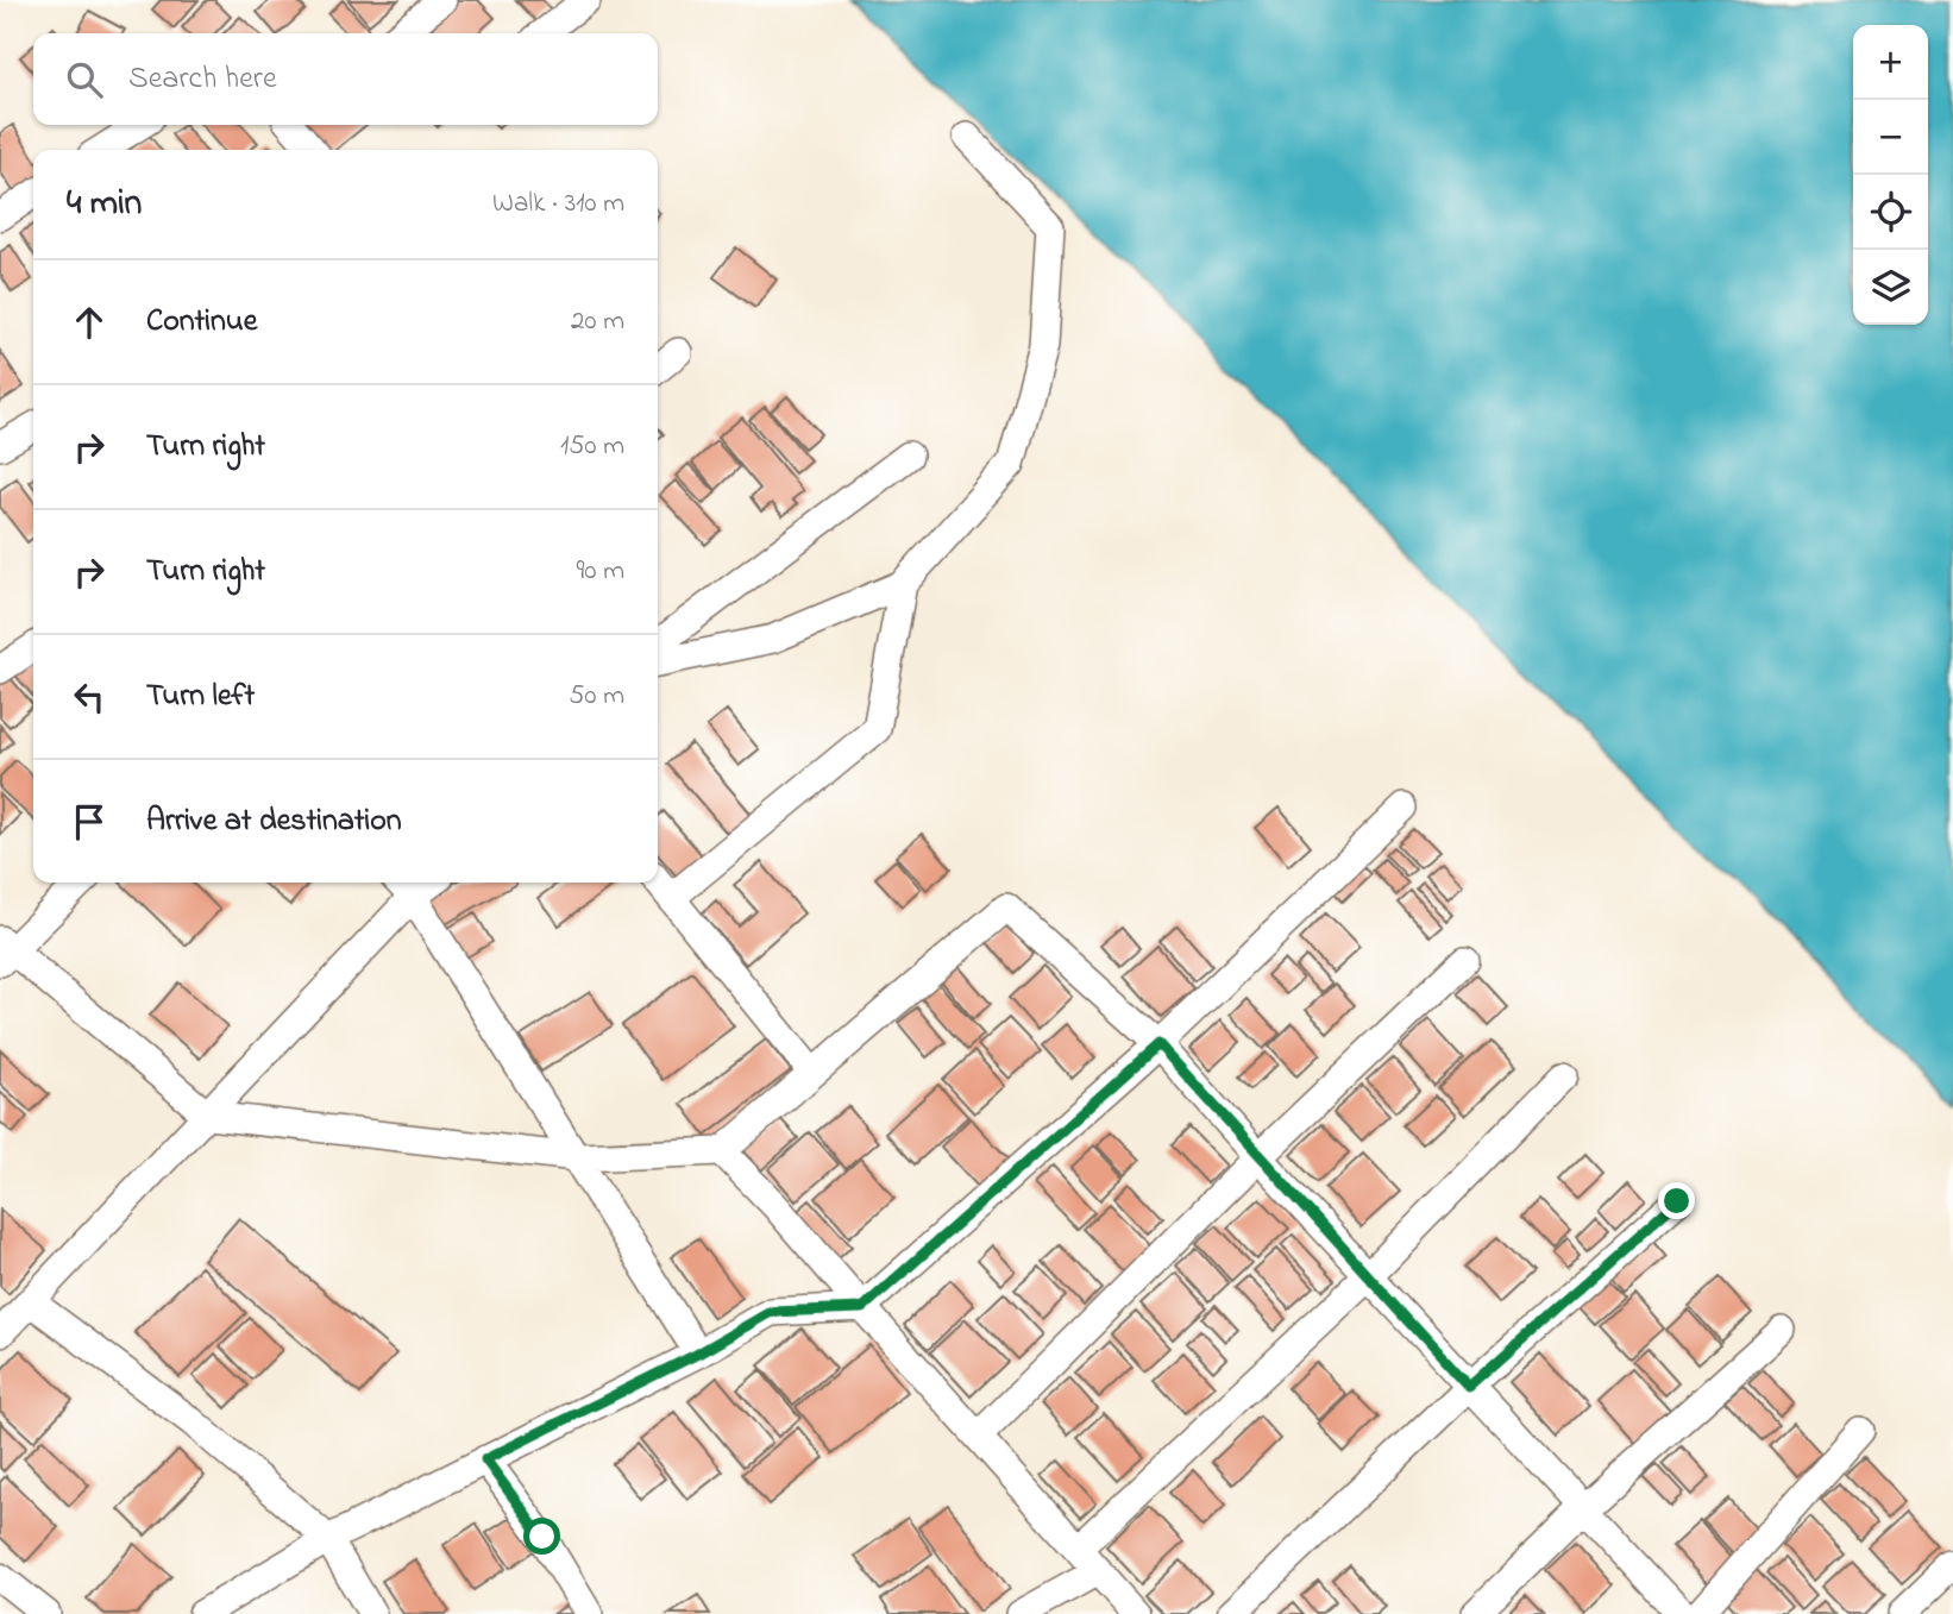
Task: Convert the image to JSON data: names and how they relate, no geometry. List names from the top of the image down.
{
  "page": {
    "map_buttons": ["+", "−"],
    "search": "Search here",
    "heading": ["4 min", "Walk · 310 m"],
    "list": [
      ["Continue", "20 m"],
      ["Turn right", "150 m"],
      ["Turn right", "90 m"],
      ["Turn left", "50 m"],
      "Arrive at destination"
    ]
  }
}
